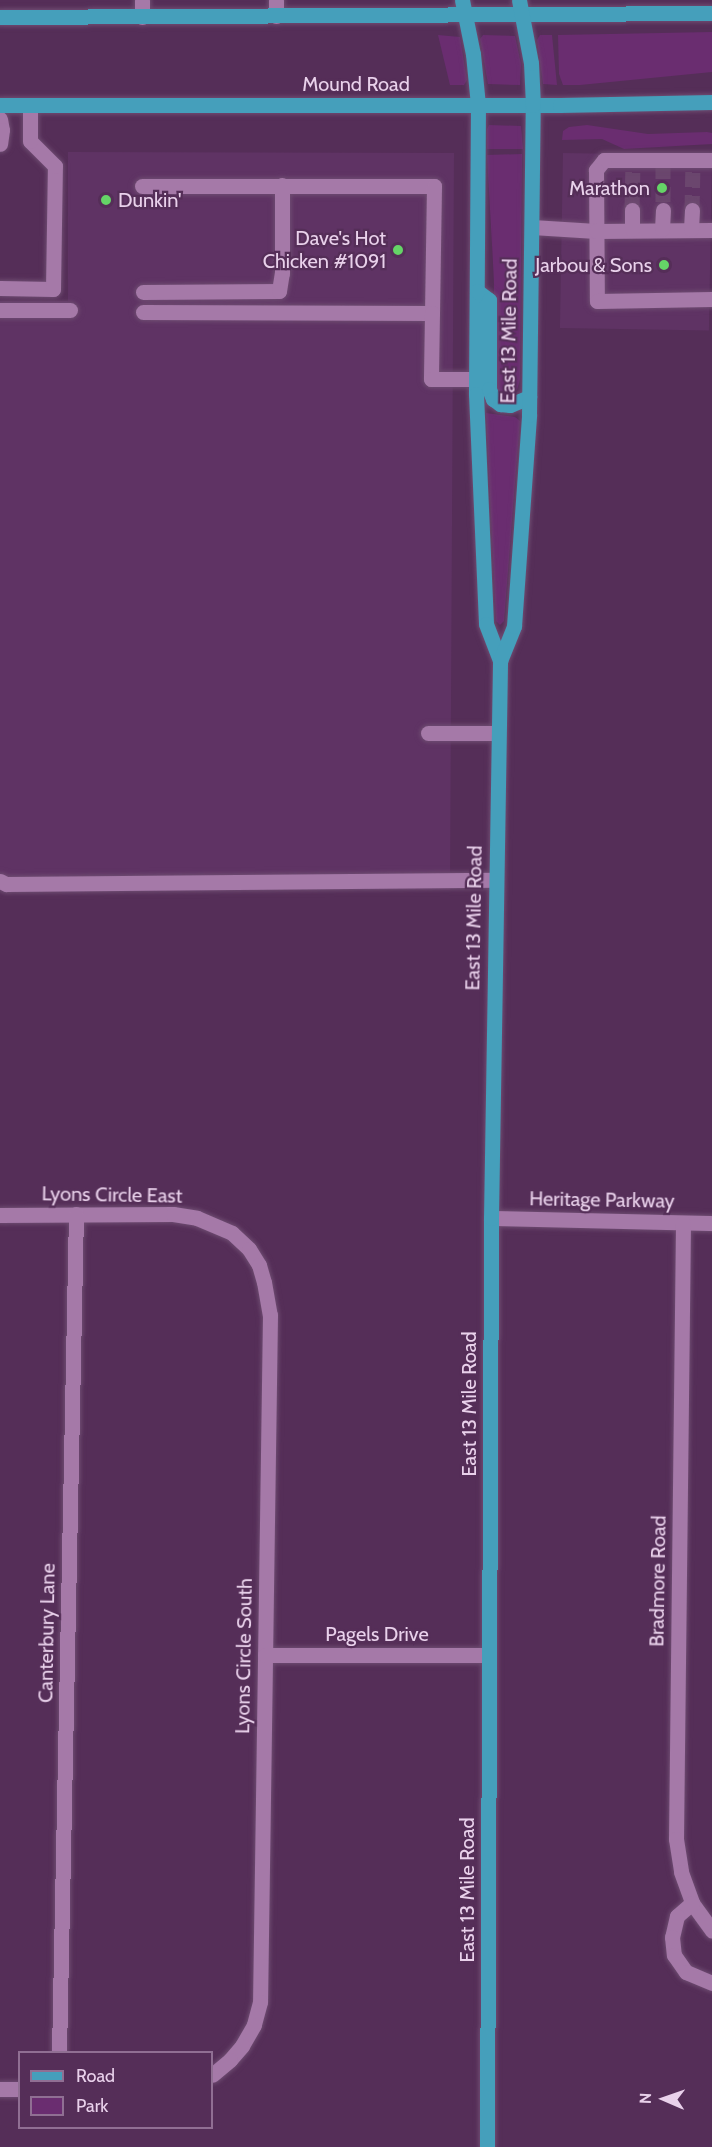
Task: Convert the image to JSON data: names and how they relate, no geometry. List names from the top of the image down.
{
  "streets": {
    "main road": ["Mound Road", "East 13 Mile Road"],
    "street": [
      "Lyons Circle East",
      "Heritage Parkway",
      "Bradmore Road",
      "Canterbury Lane",
      "Pagels Drive",
      "Lyons Circle South"
    ]
  },
  "crossings": [
    ["Mound Road", "East 13 Mile Road"],
    ["East 13 Mile Road", "Heritage Parkway"],
    ["East 13 Mile Road", "Pagels Drive"],
    ["Lyons Circle East", "Canterbury Lane"],
    ["Lyons Circle East", "Lyons Circle South"],
    ["Heritage Parkway", "Bradmore Road"],
    ["Pagels Drive", "Lyons Circle South"]
  ],
  "places": [
    "Marathon",
    "Dunkin'",
    "Dave's Hot Chicken #1091",
    "Jarbou & Sons"
  ],
  "legend": ["Road", "Park"],
  "north": "left"
}
